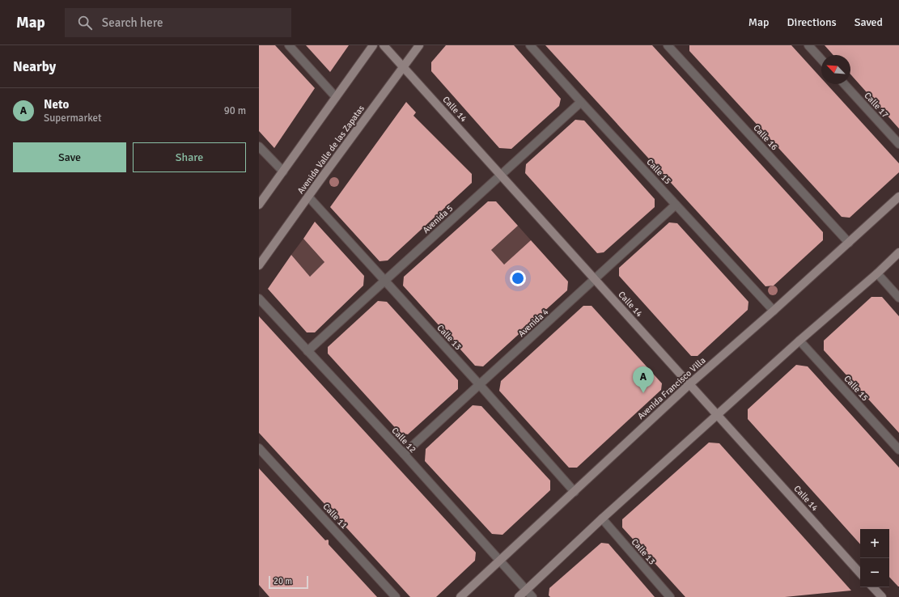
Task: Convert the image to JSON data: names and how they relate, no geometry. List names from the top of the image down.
{
  "streets": {
    "main road": ["Calle 14", "Avenida Valle de las Zapatas", "Avenida Francisco Villa"],
    "street": [
      "Calle 17",
      "Calle 16",
      "Calle 15",
      "Avenida 5",
      "Avenida 4",
      "Calle 13",
      "Calle 12",
      "Calle 11"
    ]
  },
  "crossings": [
    ["Calle 14", "Avenida Valle de las Zapatas"],
    ["Calle 14", "Avenida 5"],
    ["Calle 14", "Avenida 4"],
    ["Calle 14", "Avenida Francisco Villa"],
    ["Calle 16", "Avenida Francisco Villa"],
    ["Avenida Valle de las Zapatas", "Calle 13"],
    ["Calle 15", "Avenida 5"],
    ["Calle 15", "Avenida 4"],
    ["Calle 15", "Avenida Francisco Villa"],
    ["Avenida 5", "Calle 13"],
    ["Avenida 5", "Calle 12"],
    ["Avenida 4", "Calle 13"],
    ["Avenida 4", "Calle 12"],
    ["Calle 13", "Avenida Francisco Villa"],
    ["Avenida Francisco Villa", "Calle 12"]
  ],
  "scale_bar": "20 m",
  "north": "top left",
  "page": {
    "header": "Map",
    "search": "Search here",
    "nav": ["Map", "Directions", "Saved"],
    "heading": "Nearby",
    "list": [
      {
        "mark": "A",
        "name": "Neto",
        "note": "Supermarket",
        "value": "90 m"
      }
    ],
    "buttons": ["Save", "Share"],
    "pins": "A",
    "map_buttons": ["+", "−"],
    "scale": "20 m"
  }
}
